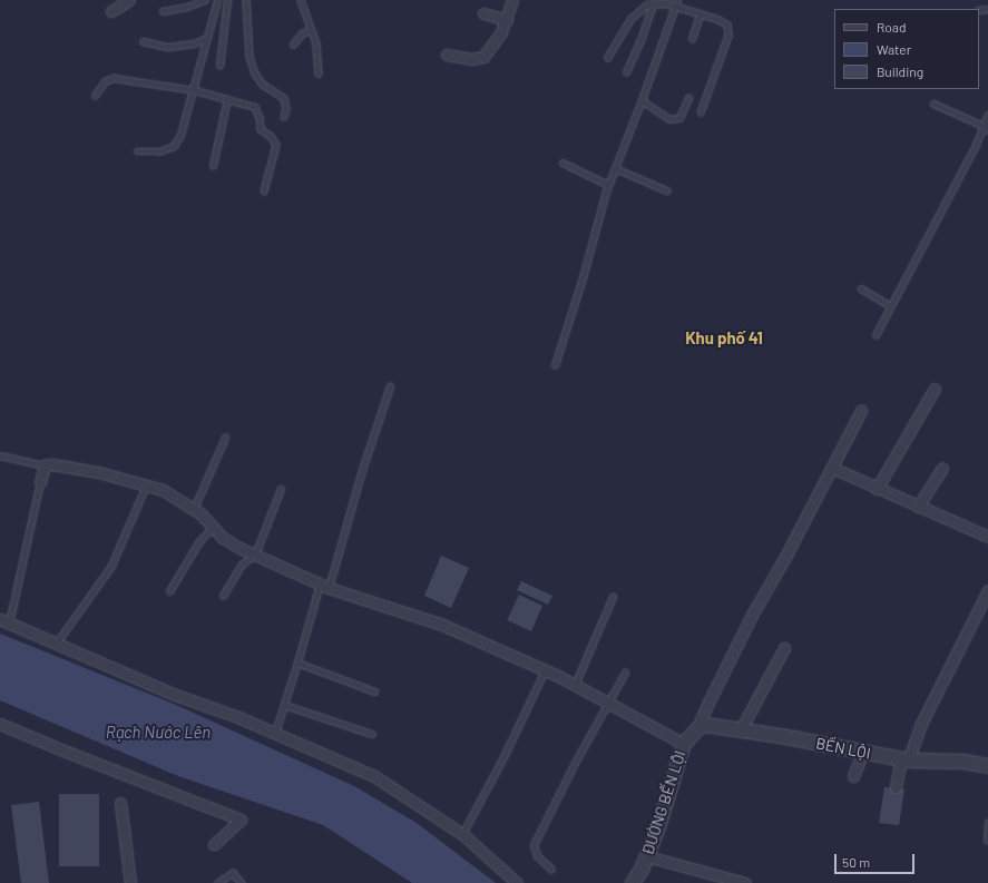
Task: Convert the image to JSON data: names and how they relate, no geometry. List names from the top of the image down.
{
  "streets": {
    "street": ["BẾN LỘI", "ĐƯỜNG BẾN LỘI"]
  },
  "crossings": [
    ["BẾN LỘI", "ĐƯỜNG BẾN LỘI"]
  ],
  "districts": ["Khu phố 41"],
  "water": ["Rạch Nước Lên"],
  "legend": ["Road", "Water", "Building"],
  "scale_bar": "50 m"
}
